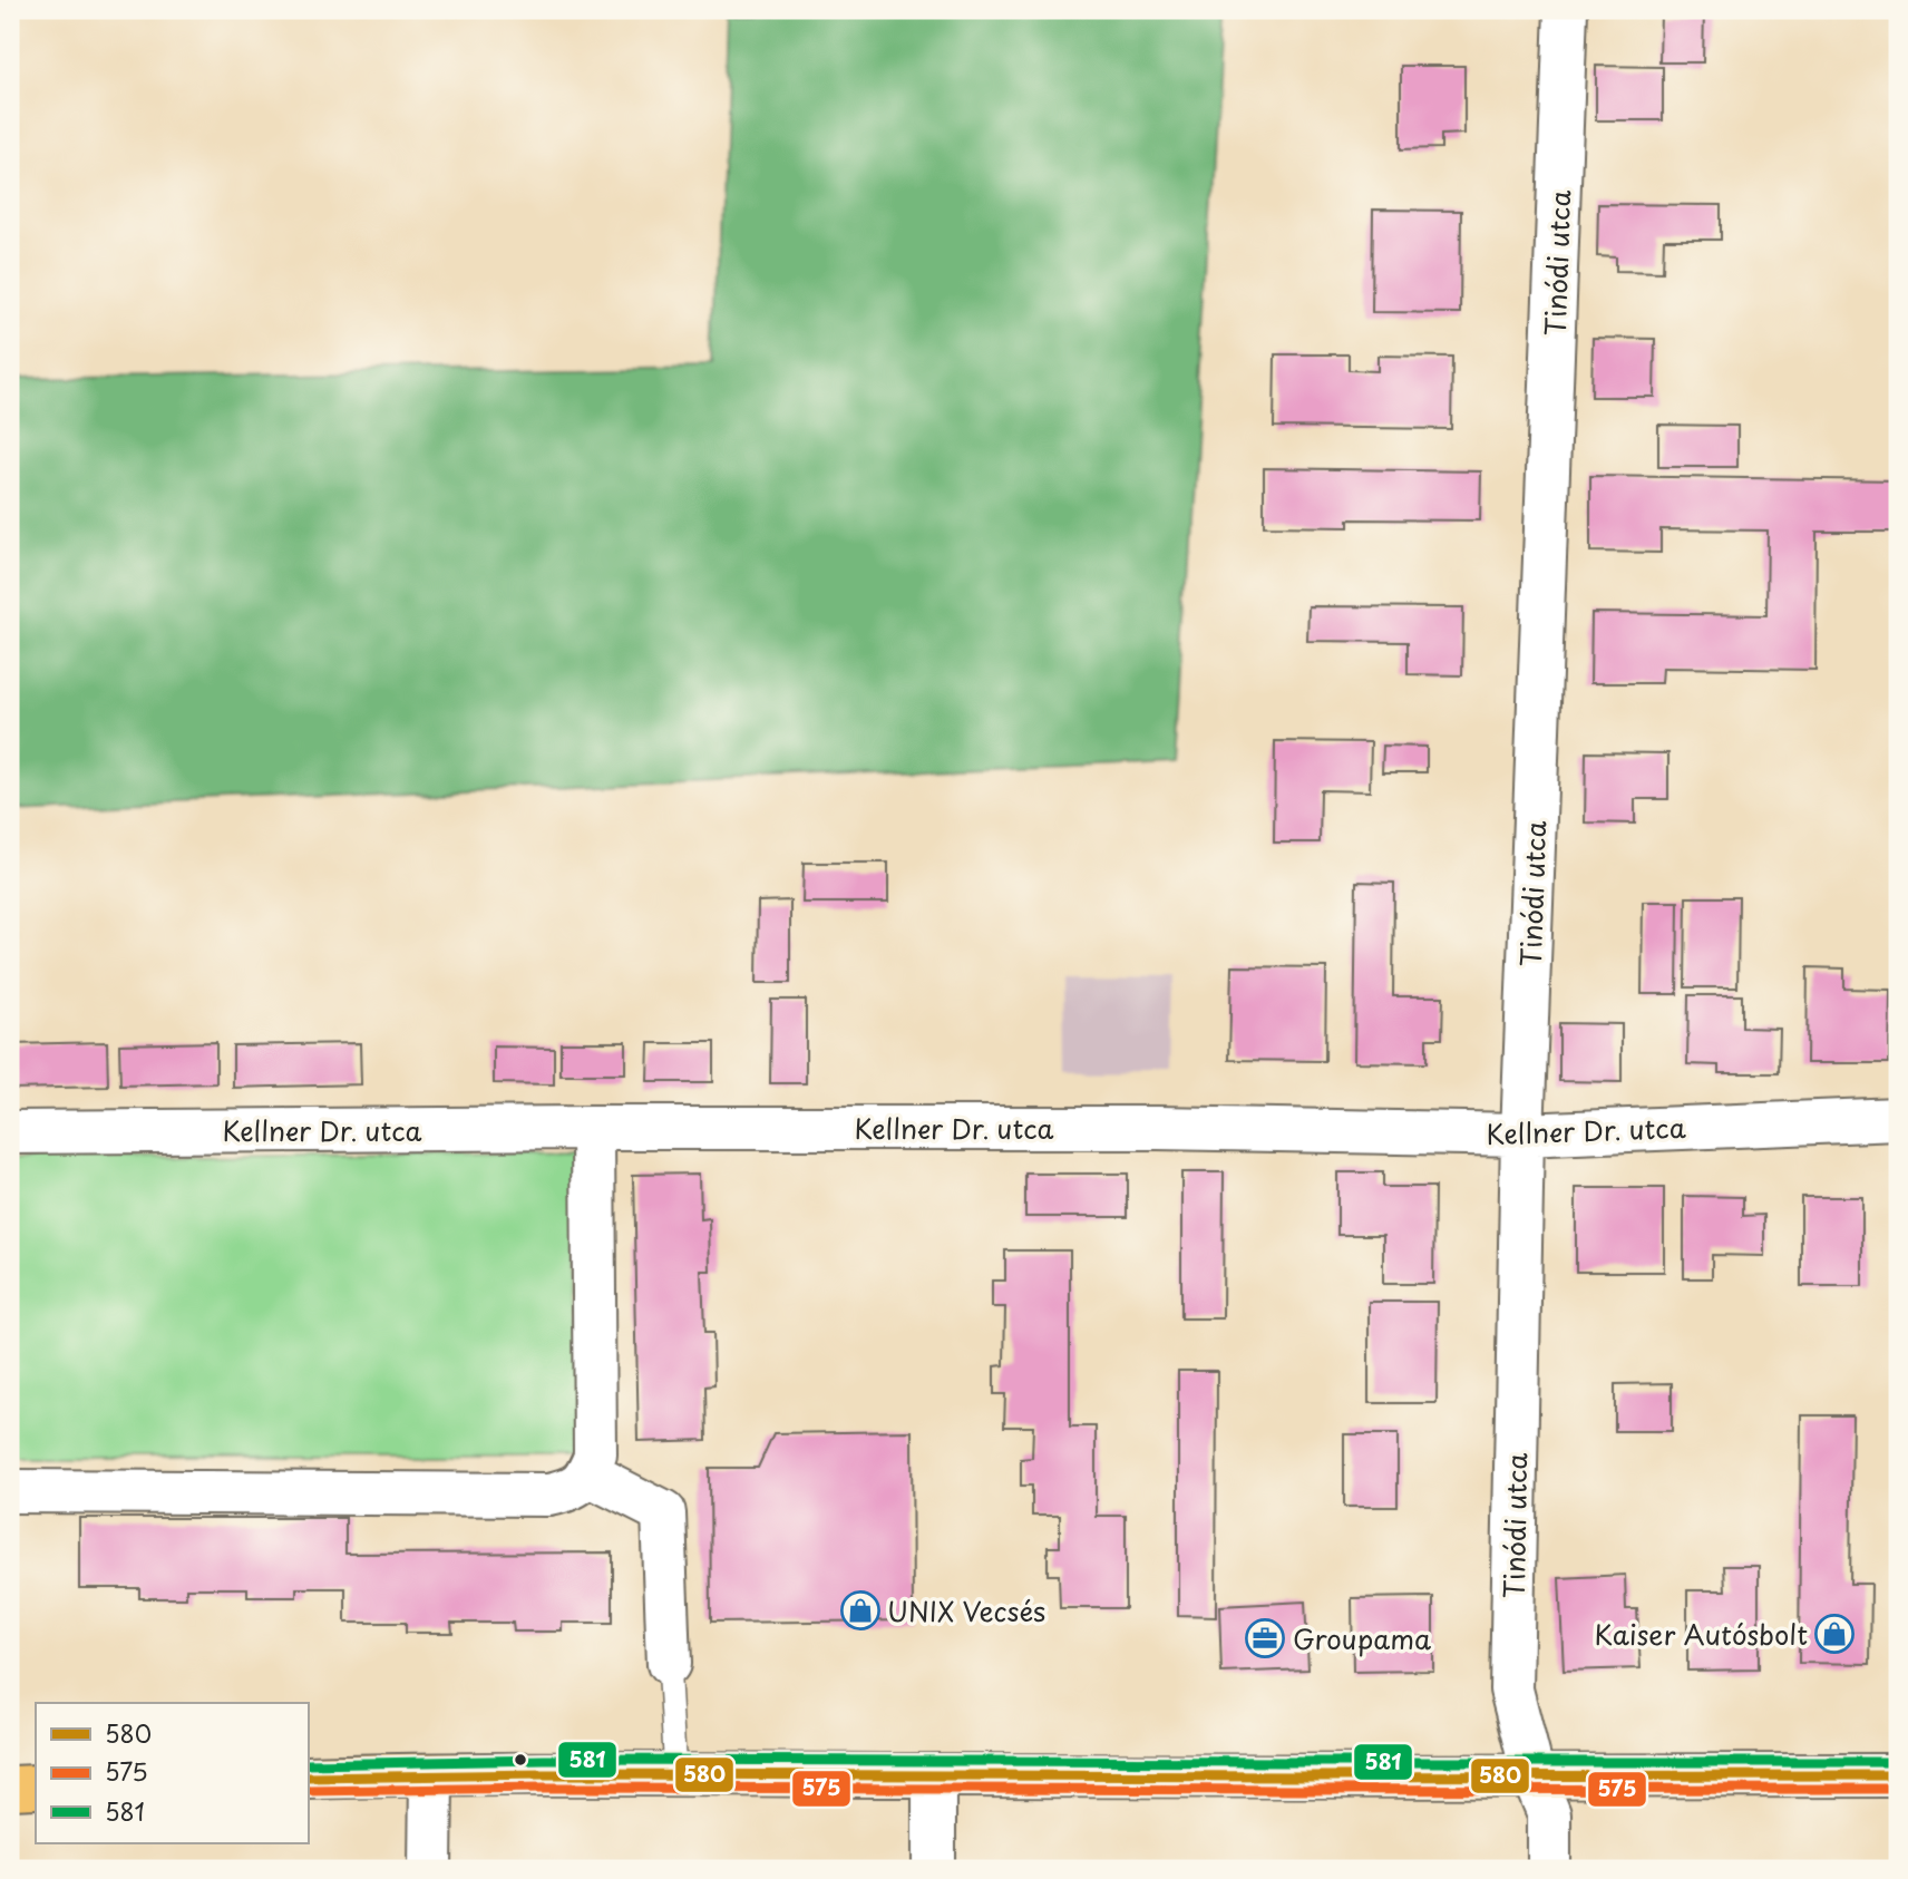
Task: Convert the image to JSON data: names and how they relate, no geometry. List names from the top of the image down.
{
  "streets": {
    "street": ["Tinódi utca", "Kellner Dr. utca"]
  },
  "crossings": [
    ["Tinódi utca", "Kellner Dr. utca"]
  ],
  "places": {
    "shop": ["UNIX Vecsés", "Kaiser Autósbolt"],
    "office": ["Groupama"]
  },
  "lines": ["transit line 581", "transit line 580", "transit line 575"],
  "legend": ["580", "575", "581"]
}
